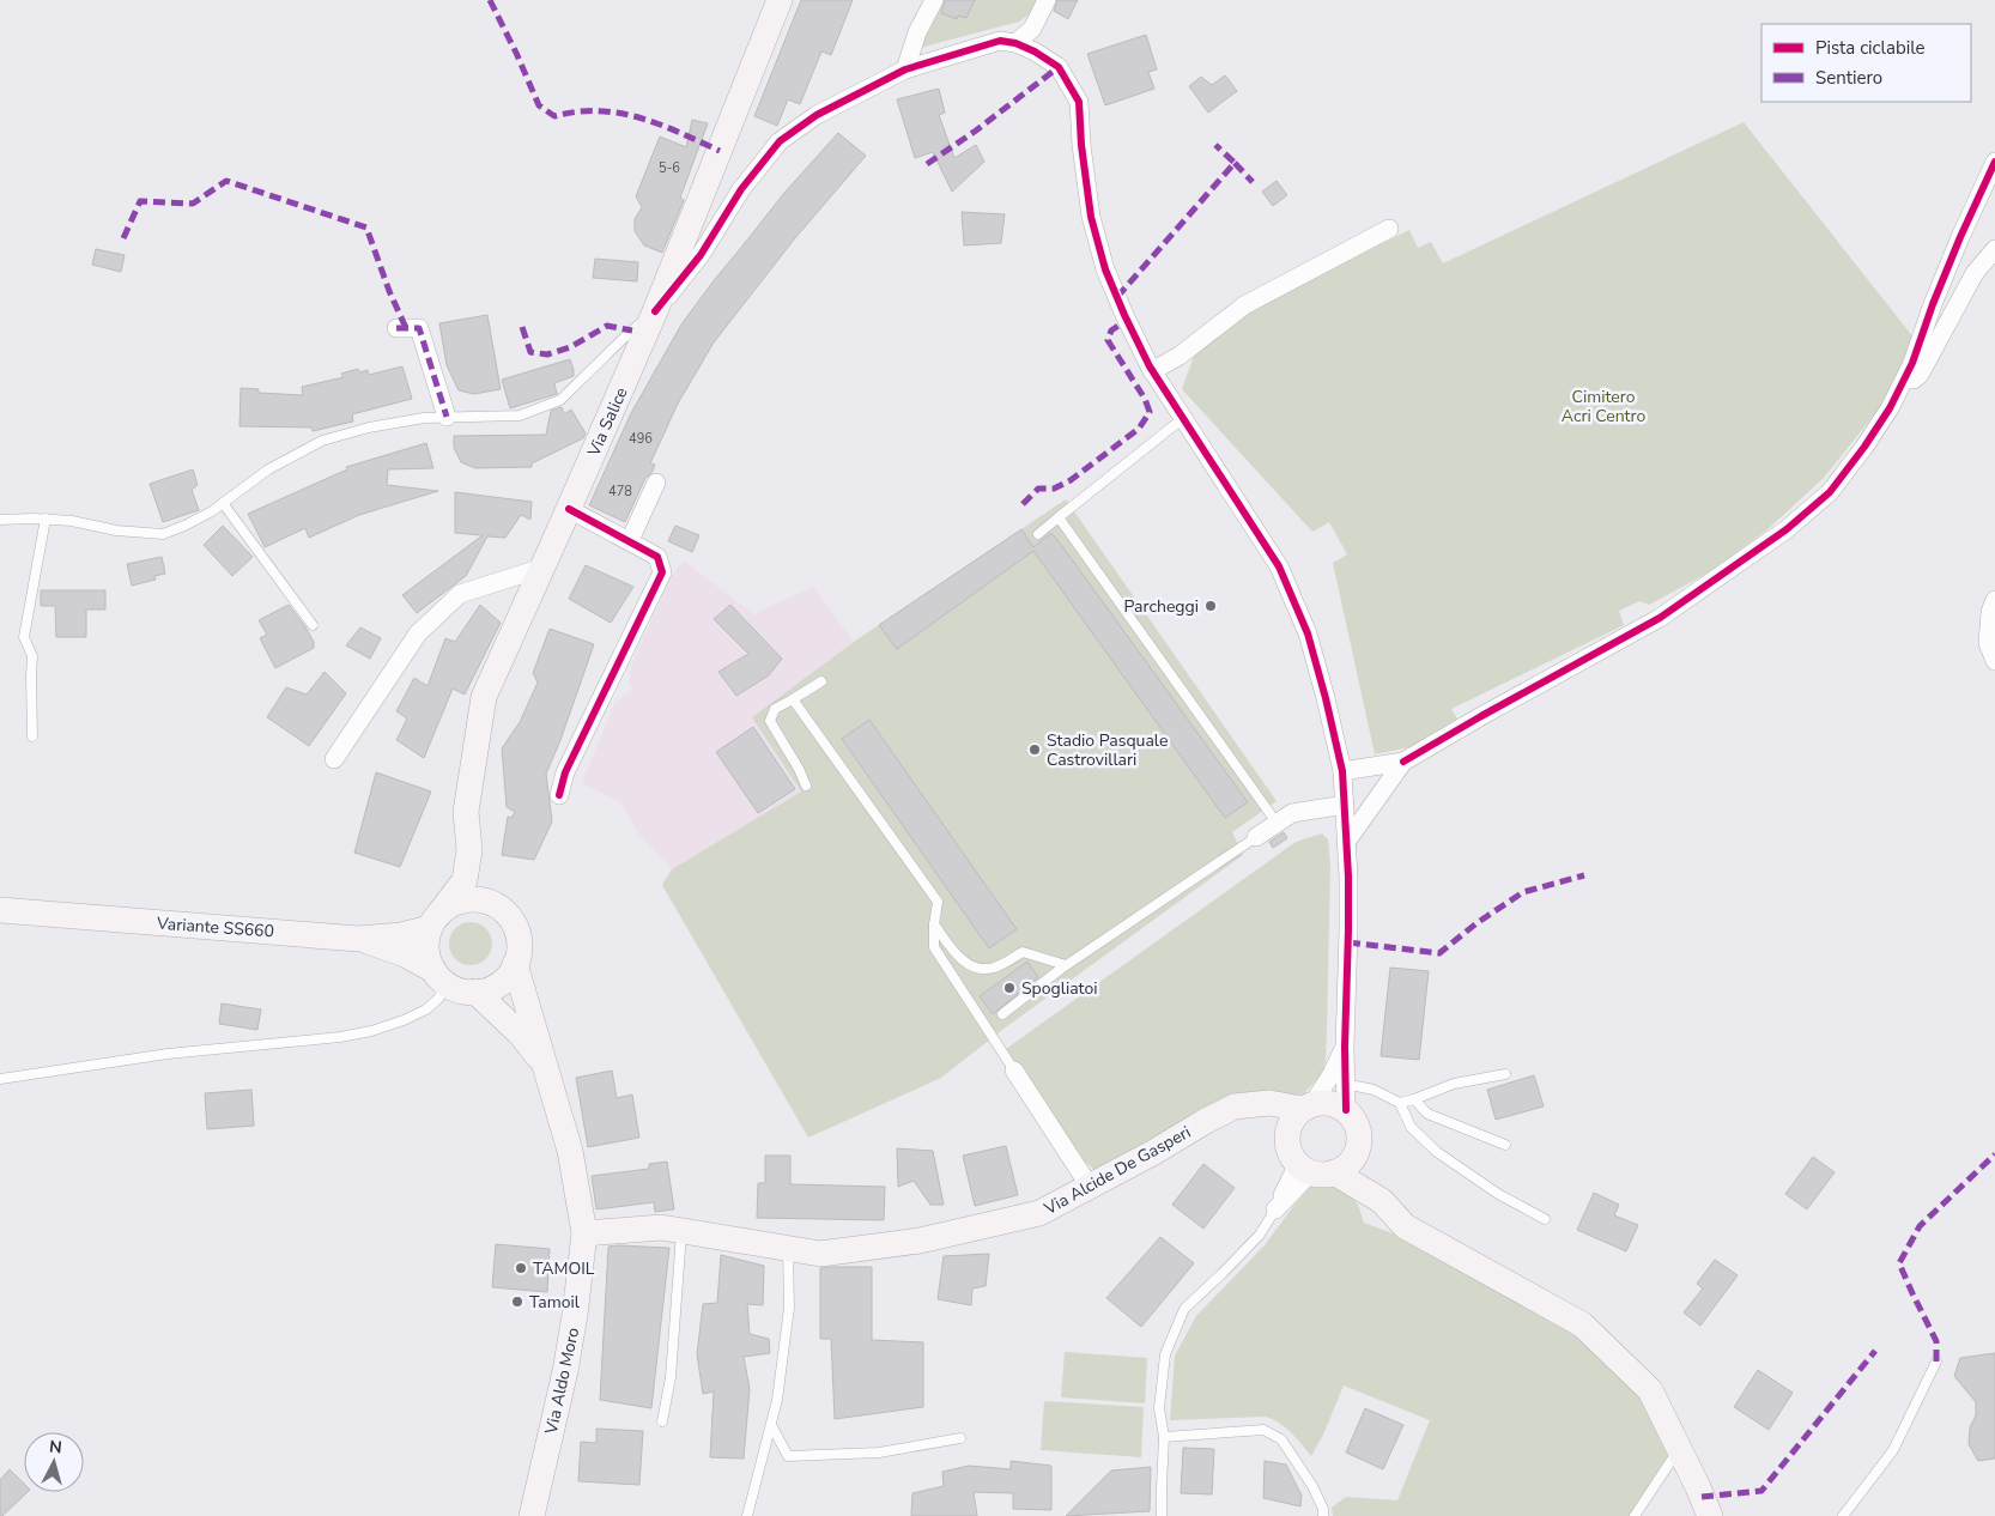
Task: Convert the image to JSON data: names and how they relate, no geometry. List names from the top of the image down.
{
  "streets": {
    "main road": [
      "Via Salice",
      "Variante SS660",
      "Via Alcide De Gasperi",
      "Via Aldo Moro"
    ]
  },
  "crossings": [
    ["Variante SS660", "Via Aldo Moro"],
    ["Via Alcide De Gasperi", "Via Aldo Moro"]
  ],
  "parks": ["Cimitero Acri Centro"],
  "places": [
    "Parcheggi",
    "Stadio Pasquale Castrovillari",
    "Spogliatoi",
    "TAMOIL",
    "Tamoil"
  ],
  "house_numbers": ["5-6", "496", "478"],
  "legend": ["Pista ciclabile", "Sentiero"],
  "north": "top"
}
